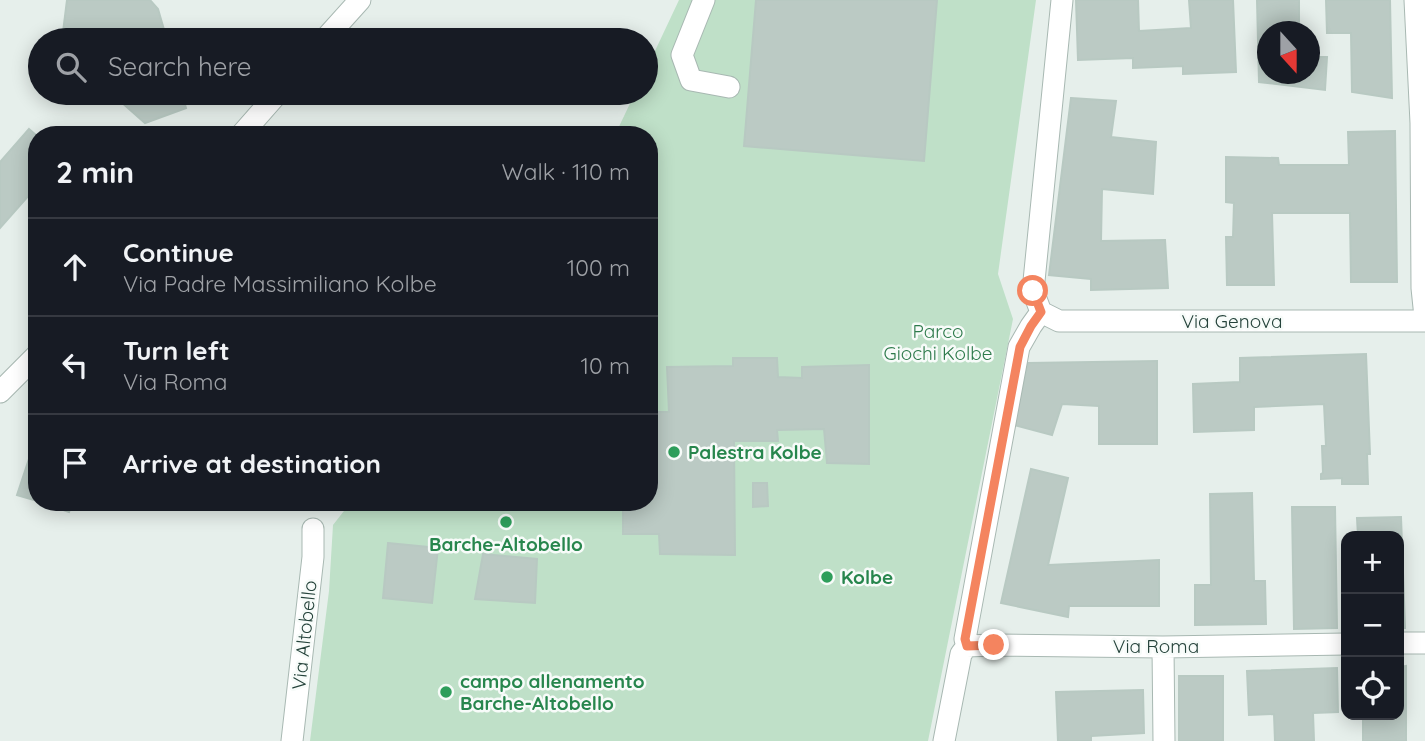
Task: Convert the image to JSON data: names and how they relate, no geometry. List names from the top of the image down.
{
  "streets": {
    "street": ["Via Genova", "Via Altobello", "Via Roma"]
  },
  "parks": ["Parco Giochi Kolbe"],
  "places": [
    "Palestra Kolbe",
    "Barche-Altobello",
    "Kolbe",
    "campo allenamento Barche-Altobello"
  ],
  "north": "bottom",
  "page": {
    "search": "Search here",
    "heading": ["2 min", "Walk · 110 m"],
    "list": [
      ["Continue", "Via Padre Massimiliano Kolbe", "100 m"],
      ["Turn left", "Via Roma", "10 m"],
      "Arrive at destination"
    ],
    "map_buttons": ["+", "−"]
  }
}
